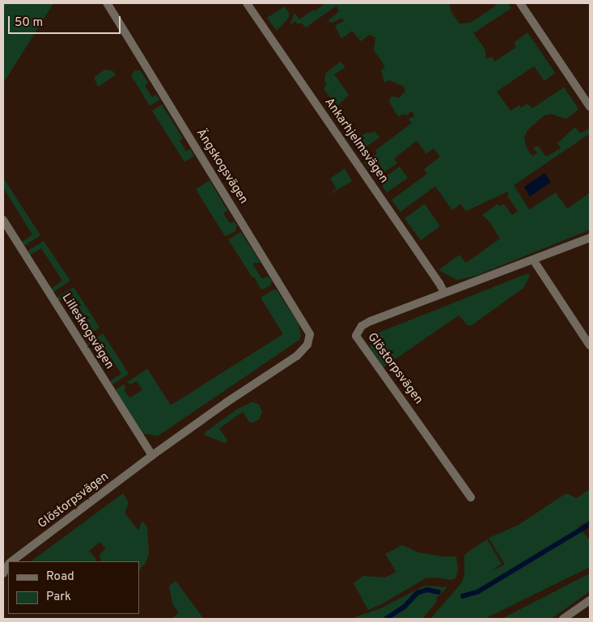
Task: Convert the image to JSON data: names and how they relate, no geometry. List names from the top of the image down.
{
  "streets": {
    "street": [
      "Ankarhjelmsvägen",
      "Ängskogsvägen",
      "Lilleskogsvägen",
      "Glöstorpsvägen"
    ]
  },
  "crossings": [
    ["Ankarhjelmsvägen", "Glöstorpsvägen"],
    ["Ängskogsvägen", "Glöstorpsvägen"],
    ["Lilleskogsvägen", "Glöstorpsvägen"]
  ],
  "legend": ["Road", "Park"],
  "scale_bar": "50 m"
}
